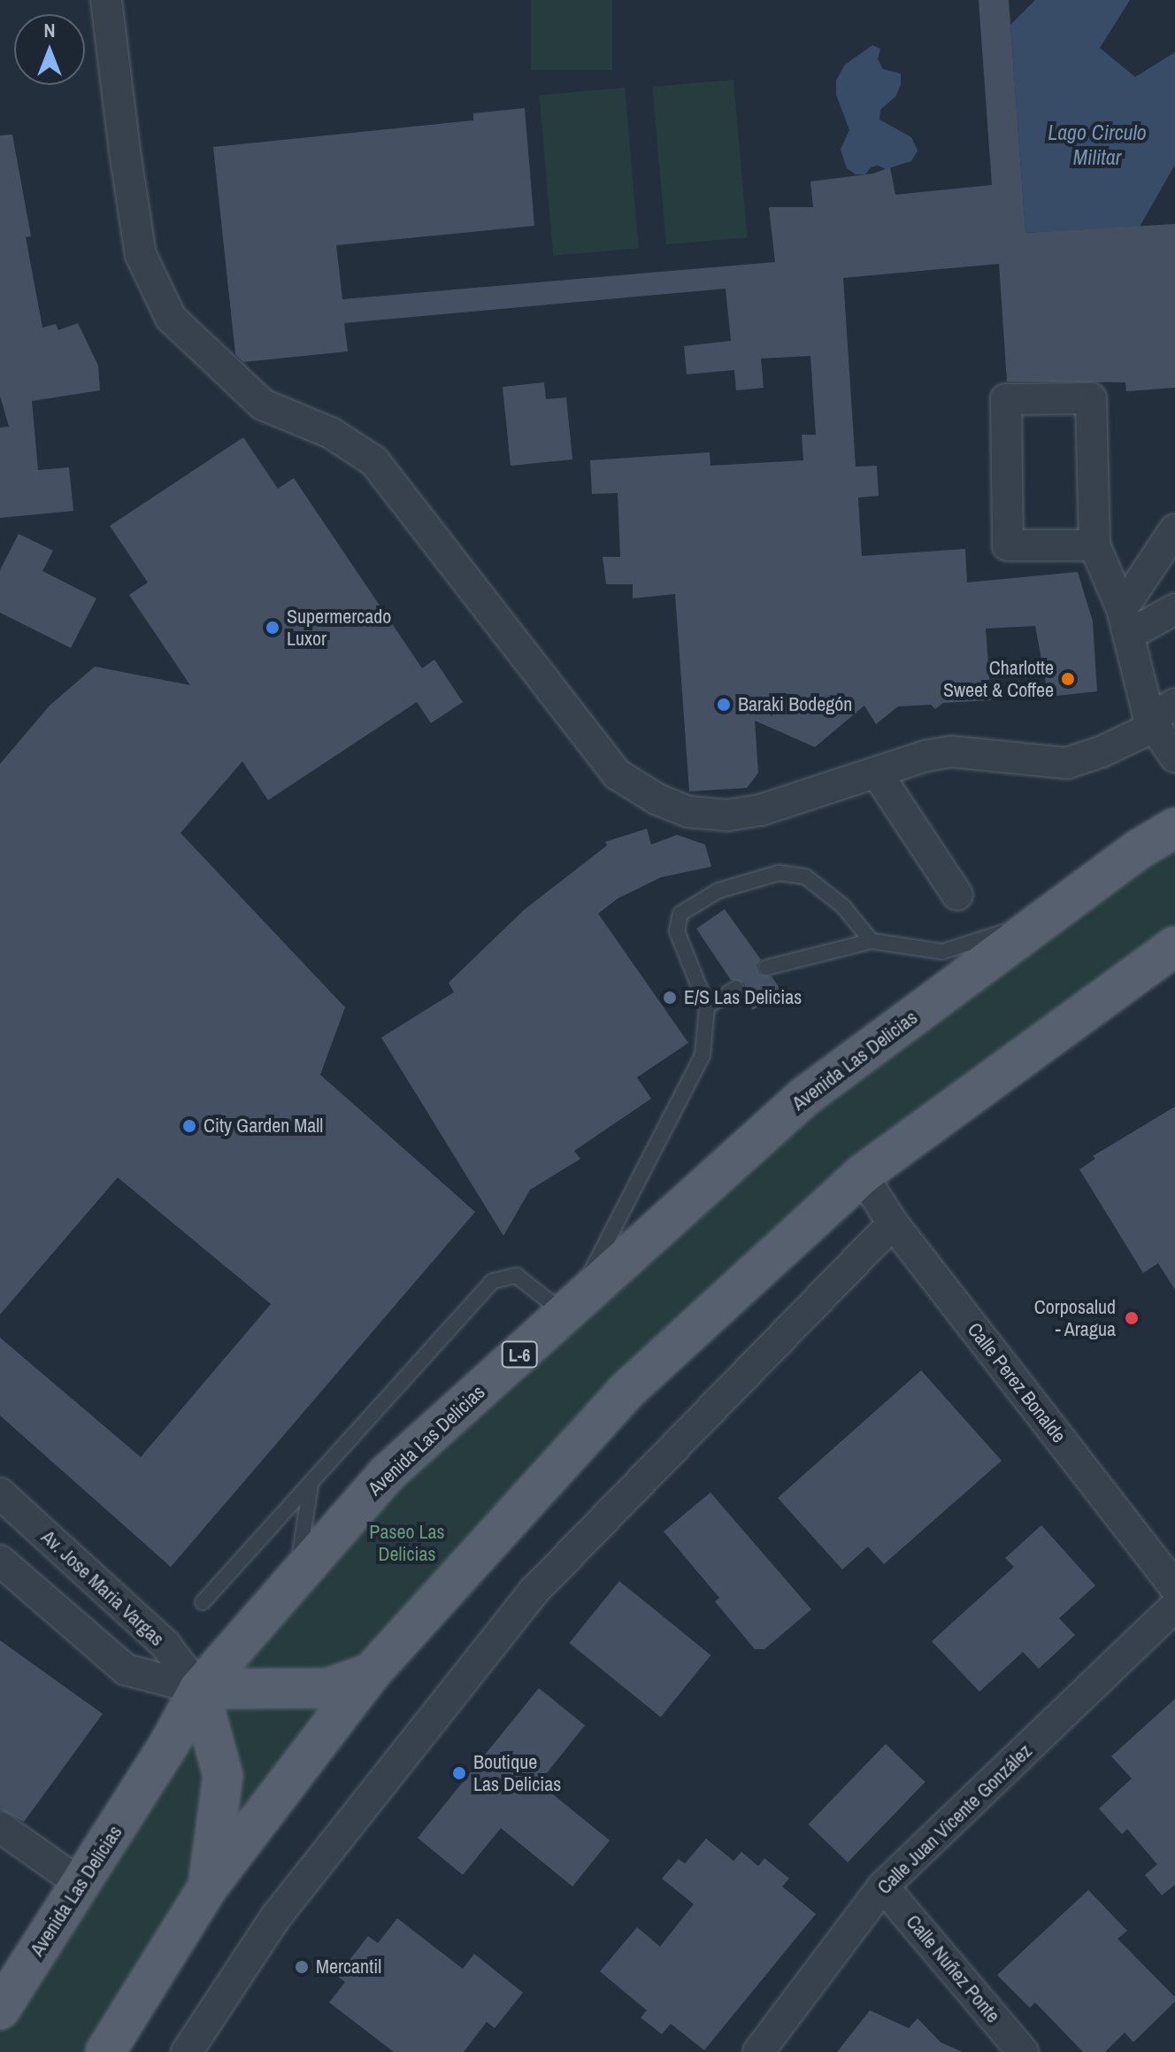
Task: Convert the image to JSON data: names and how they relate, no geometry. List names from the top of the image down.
{
  "streets": {
    "main road": ["Avenida Las Delicias", "L-6"],
    "street": [
      "Calle Perez Bonalde",
      "Av. Jose Maria Vargas",
      "Calle Juan Vicente González",
      "Calle Nuñez Ponte"
    ]
  },
  "crossings": [
    ["Avenida Las Delicias", "Av. Jose Maria Vargas"],
    ["Calle Juan Vicente González", "Calle Nuñez Ponte"]
  ],
  "water": ["Lago Circulo Militar"],
  "parks": ["Paseo Las Delicias"],
  "places": [
    "Supermercado Luxor",
    "Charlotte Sweet & Coffee",
    "Baraki Bodegón",
    "E/S Las Delicias",
    "City Garden Mall",
    "Corposalud - Aragua",
    "Boutique Las Delicias",
    "Mercantil"
  ],
  "north": "top"
}
